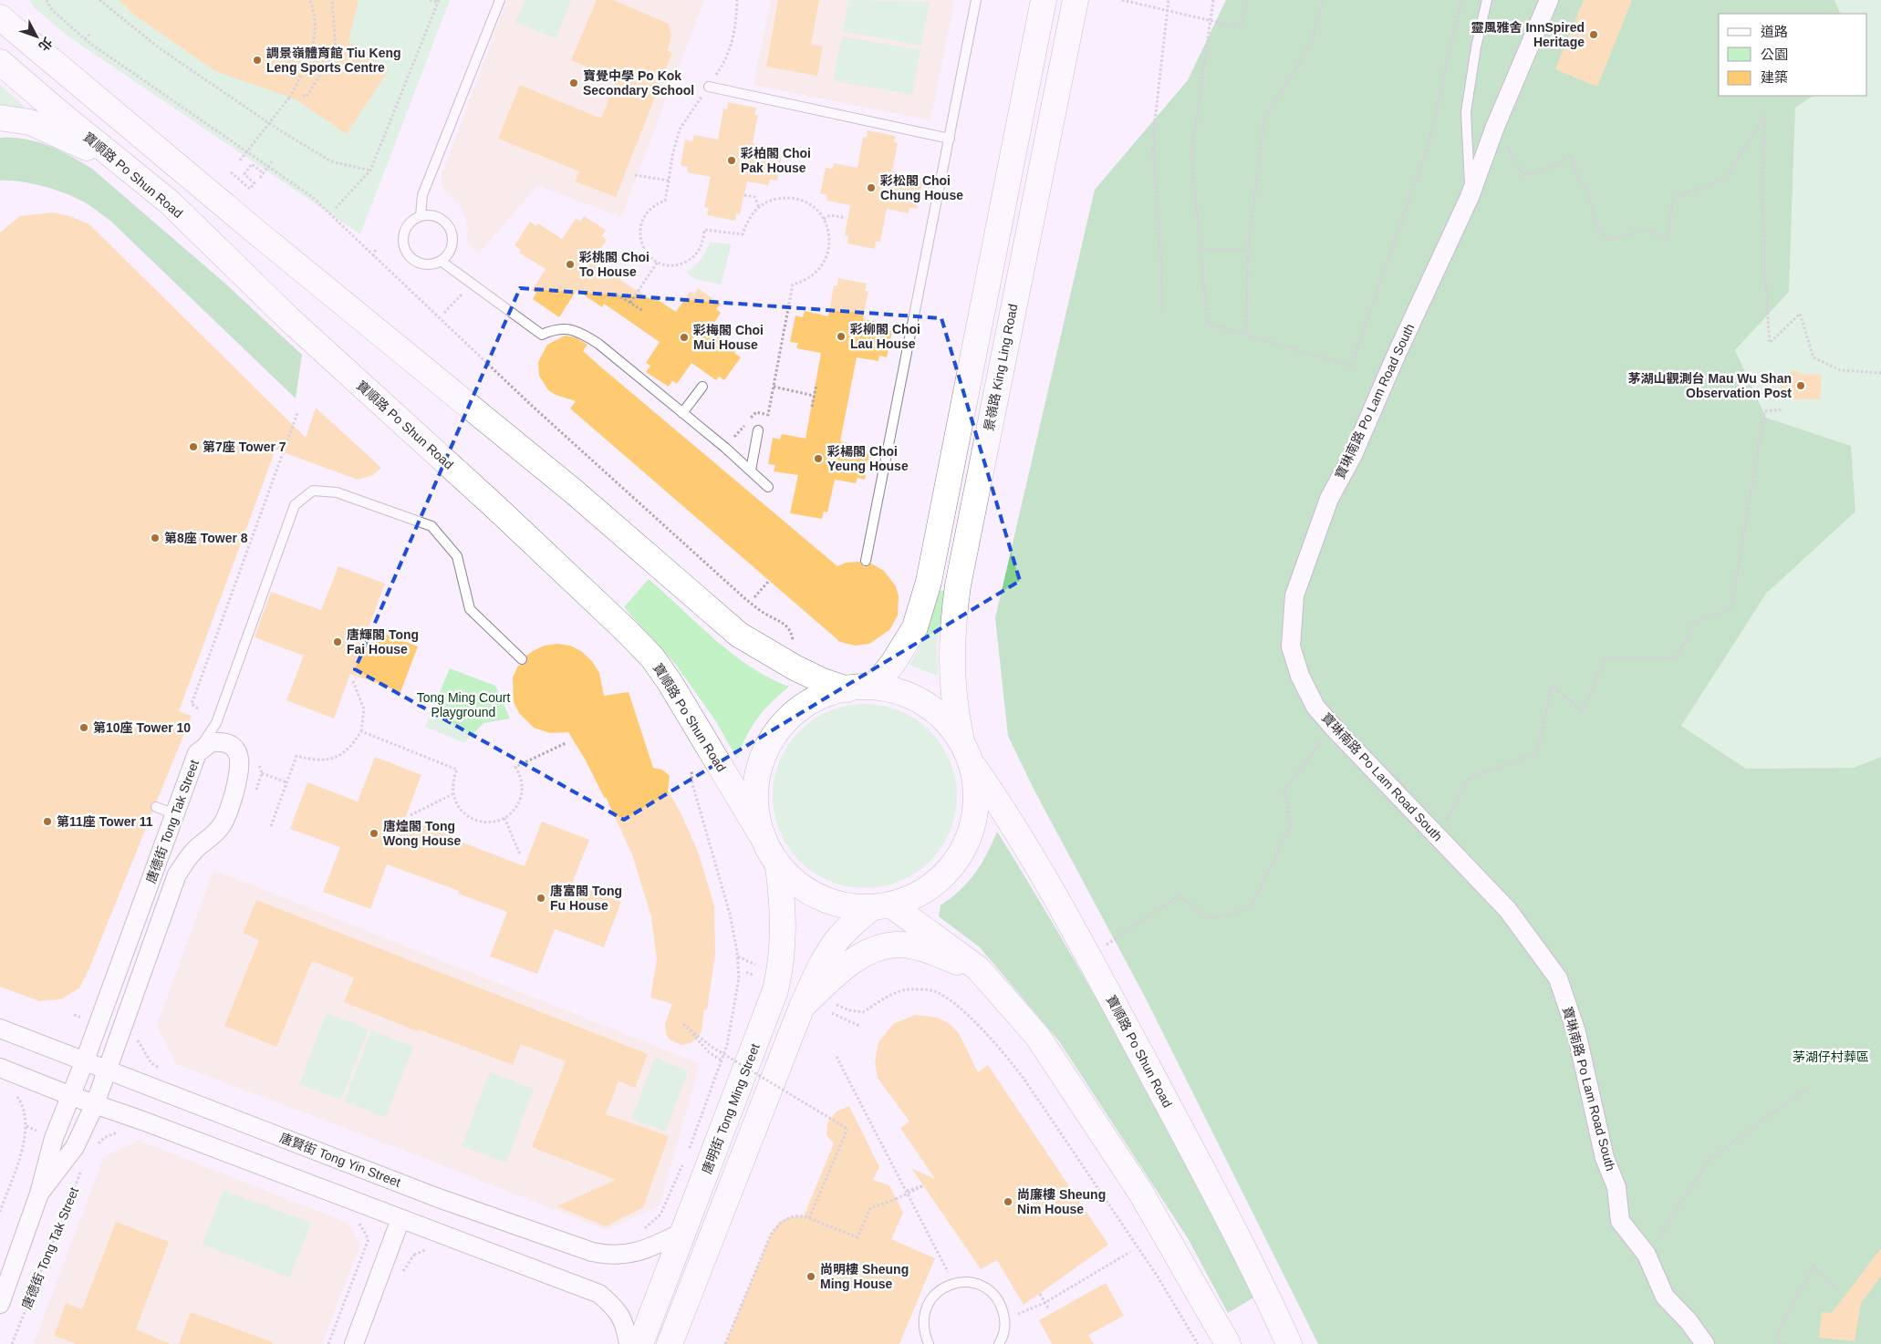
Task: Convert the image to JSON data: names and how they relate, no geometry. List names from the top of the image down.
{
  "streets": {
    "main road": ["寶順路 Po Shun Road", "景嶺路 King Ling Road", "唐明街 Tong Ming Street"],
    "street": ["寶琳南路 Po Lam Road South", "唐德街 Tong Tak Street", "唐賢街 Tong Yin Street"]
  },
  "crossings": [
    ["唐德街 Tong Tak Street", "唐賢街 Tong Yin Street"],
    ["唐明街 Tong Ming Street", "唐賢街 Tong Yin Street"]
  ],
  "parks": ["Tong Ming Court Playground", "茅湖仔村葬區"],
  "places": [
    "靈風雅舍 InnSpired Heritage",
    "調景嶺體育館 Tiu Keng Leng Sports Centre",
    "寶覺中學 Po Kok Secondary School",
    "彩柏閣 Choi Pak House",
    "彩松閣 Choi Chung House",
    "彩桃閣 Choi To House",
    "彩柳閣 Choi Lau House",
    "彩梅閣 Choi Mui House",
    "茅湖山觀測台 Mau Wu Shan Observation Post",
    "第7座 Tower 7",
    "彩楊閣 Choi Yeung House",
    "第8座 Tower 8",
    "唐輝閣 Tong Fai House",
    "第10座 Tower 10",
    "第11座 Tower 11",
    "唐煌閣 Tong Wong House",
    "唐富閣 Tong Fu House",
    "尚廉樓 Sheung Nim House",
    "尚明樓 Sheung Ming House"
  ],
  "legend": ["道路", "公園", "建築"],
  "north": "bottom right"
}
